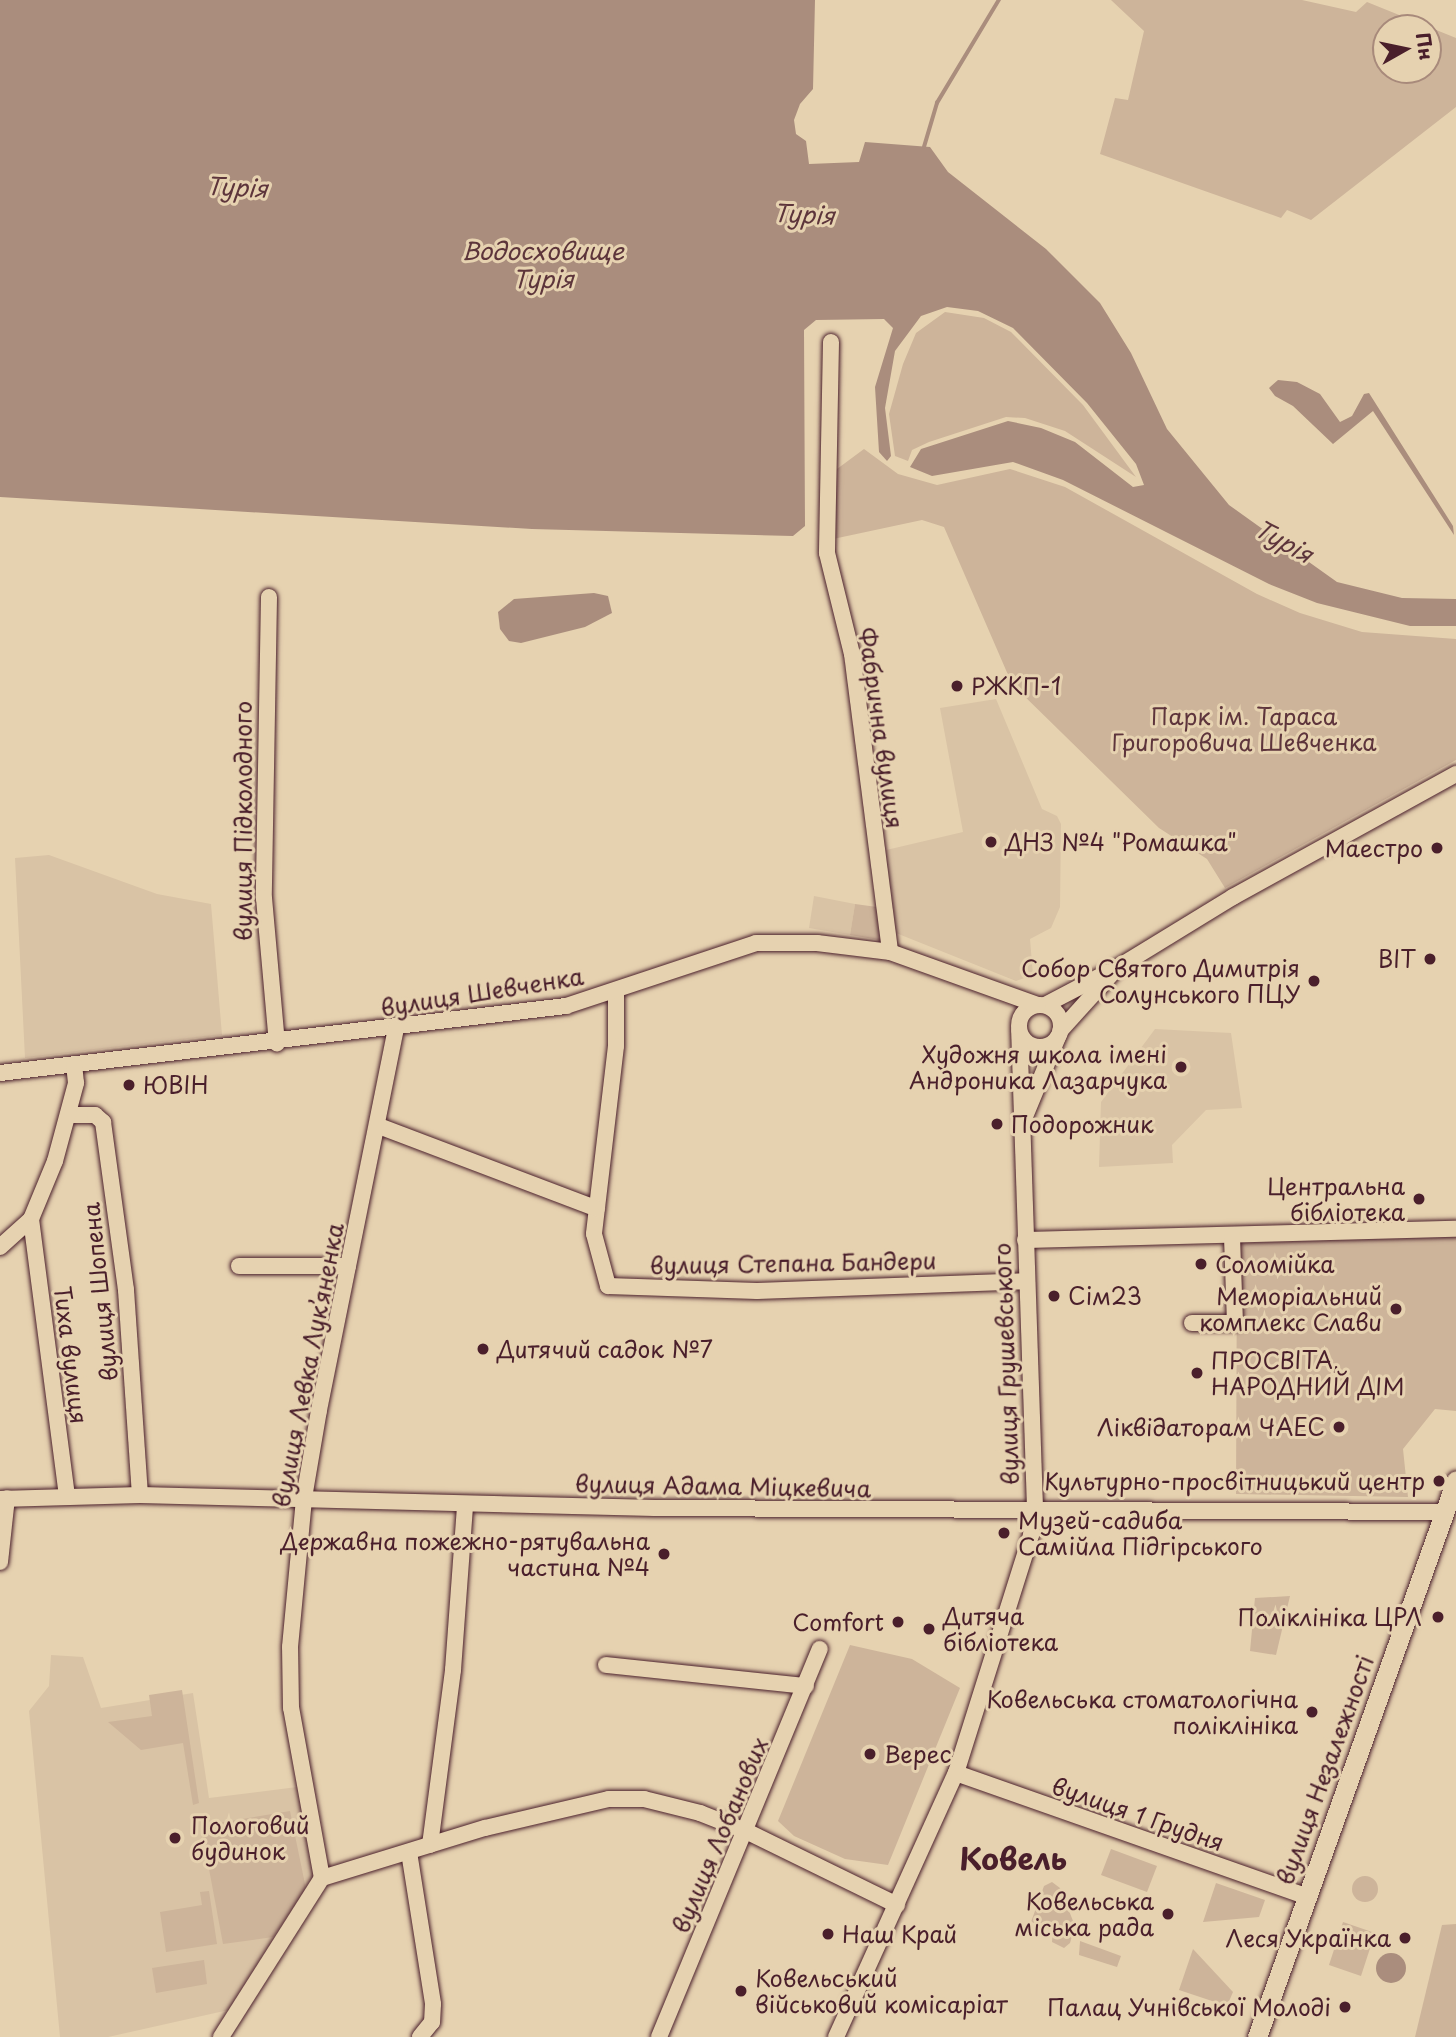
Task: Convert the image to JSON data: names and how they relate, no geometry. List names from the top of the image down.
{
  "streets": {
    "main road": ["вулиця Незалежності"],
    "street": [
      "Фабрична вулиця",
      "вулиця Підколодного",
      "вулиця Шевченка",
      "вулиця Степана Бандери",
      "вулиця Шопена",
      "Тиха вулиця",
      "вулиця Грушевського",
      "вулиця Левка Лукʼяненка",
      "вулиця Адама Міцкевича",
      "вулиця 1 Грудня",
      "вулиця Лобанових"
    ]
  },
  "crossings": [
    ["Фабрична вулиця", "вулиця Шевченка"],
    ["вулиця Підколодного", "вулиця Шевченка"],
    ["вулиця Шевченка", "вулиця Степана Бандери"],
    ["вулиця Шевченка", "вулиця Грушевського"],
    ["вулиця Шевченка", "вулиця Левка Лукʼяненка"],
    ["вулиця Степана Бандери", "вулиця Грушевського"],
    ["вулиця Шопена", "вулиця Адама Міцкевича"],
    ["Тиха вулиця", "вулиця Адама Міцкевича"],
    ["вулиця Грушевського", "вулиця Адама Міцкевича"],
    ["вулиця Грушевського", "вулиця 1 Грудня"],
    ["вулиця Левка Лукʼяненка", "вулиця Адама Міцкевича"],
    ["вулиця Адама Міцкевича", "вулиця Незалежності"],
    ["вулиця Незалежності", "вулиця 1 Грудня"]
  ],
  "districts": ["Ковель"],
  "water": ["Турія", "Водосховище Турія"],
  "parks": ["Парк ім. Тараса Григоровича Шевченка"],
  "places": [
    "РЖКП-1",
    "ДНЗ №4 \"Ромашка\"",
    "Маестро",
    "ВІТ",
    "Собор Святого Димитрія Солунського ПЦУ",
    "Художня школа імені Андроника Лазарчука",
    "ЮВІН",
    "Подорожник",
    "Центральна бібліотека",
    "Соломійка",
    "Сім23",
    "Меморіальний комплекс Слави",
    "Дитячий садок №7",
    "ПРОСВІТА, НАРОДНИЙ ДІМ",
    "Ліквідаторам ЧАЕС",
    "Культурно-просвітницький центр",
    "Музей-садиба Самійла Підгірського",
    "Державна пожежно-рятувальна частина №4",
    "Поліклініка ЦРЛ",
    "Comfort",
    "Дитяча бібліотека",
    "Ковельська стоматологічна поліклініка",
    "Верес",
    "Пологовий будинок",
    "Ковельська міська рада",
    "Наш Край",
    "Леся Українка",
    "Ковельський військовий комісаріат",
    "Палац Учнівської Молоді"
  ],
  "north": "right"
}
